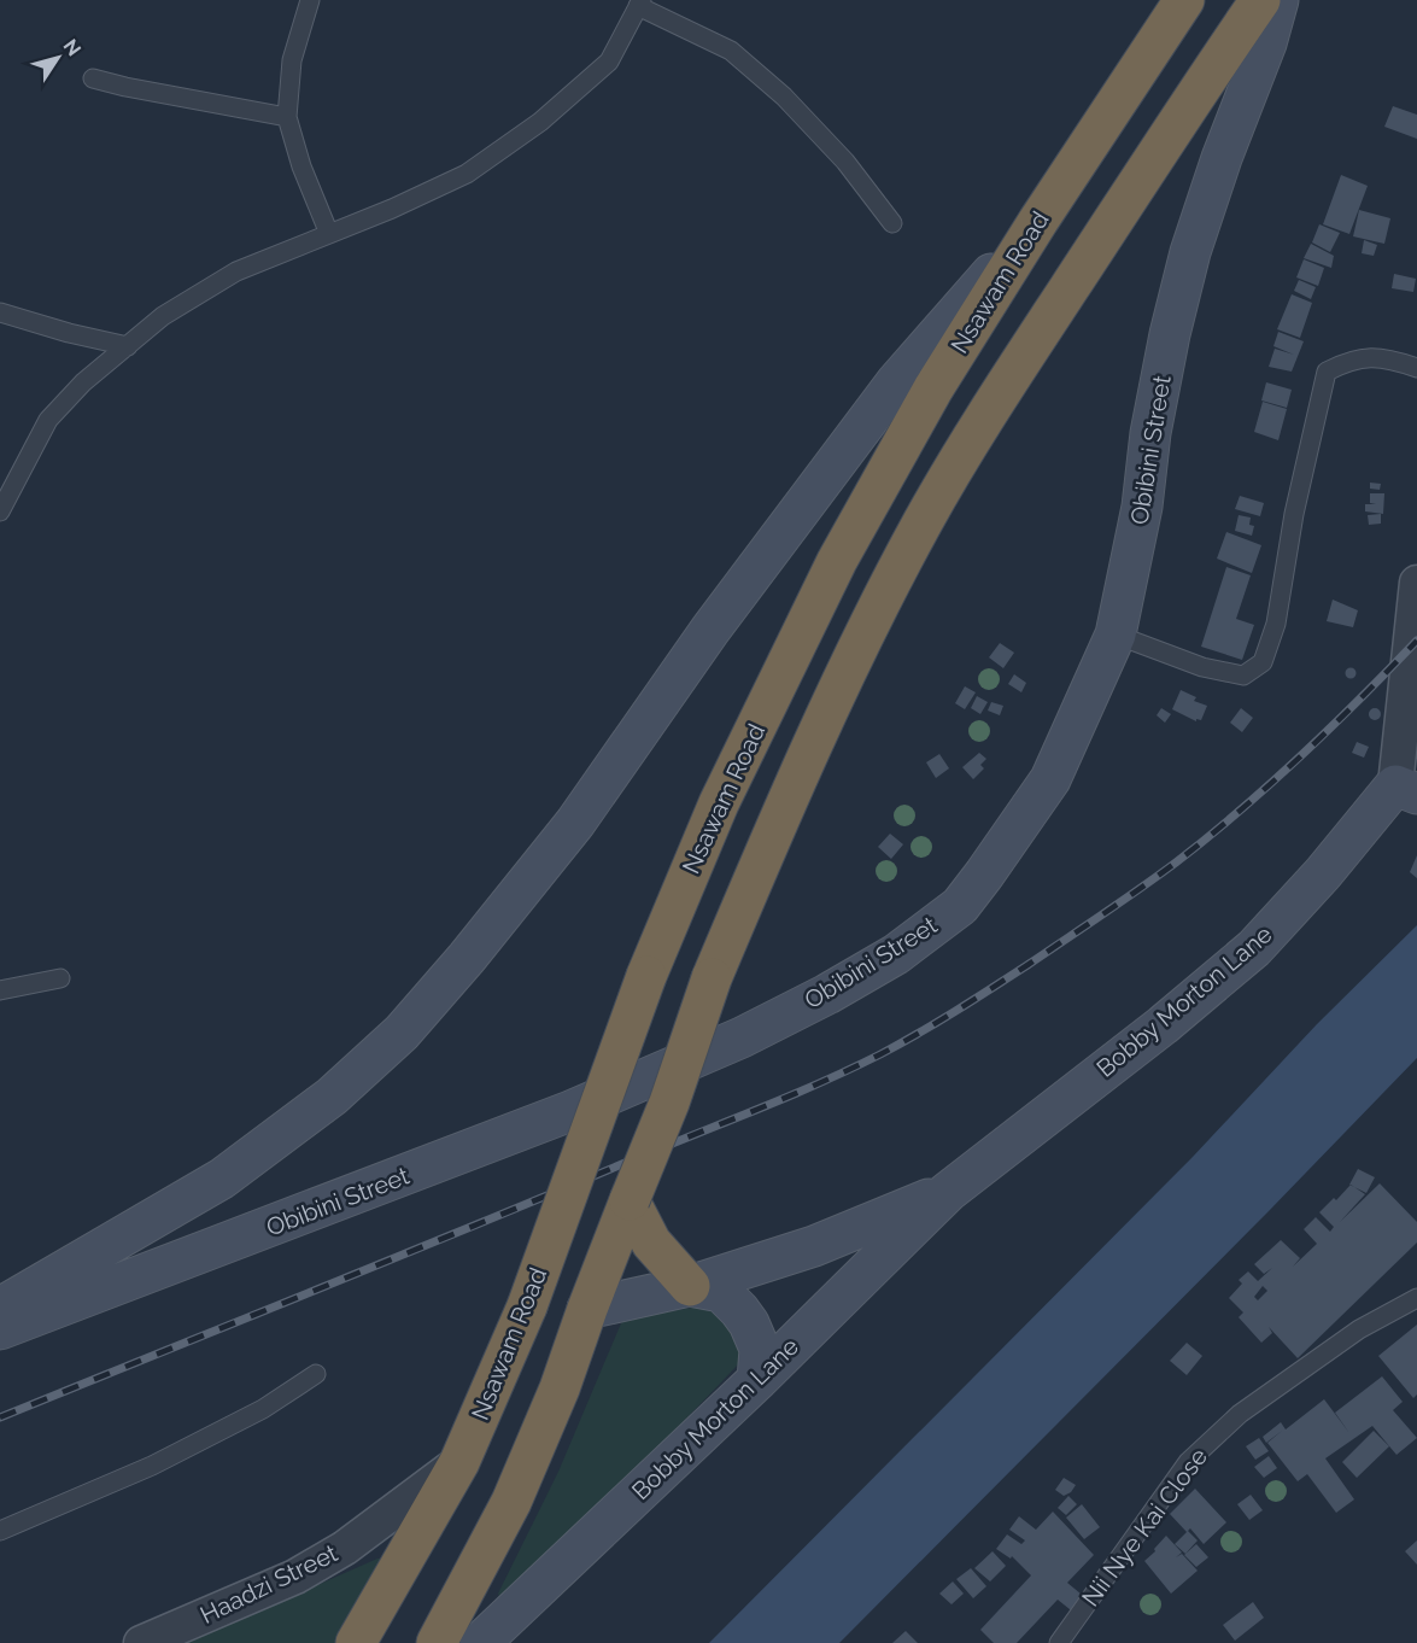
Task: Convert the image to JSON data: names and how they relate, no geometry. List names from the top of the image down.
{
  "streets": {
    "highway": ["Nsawam Road"],
    "street": ["Obibini Street", "Bobby Morton Lane", "Haadzi Street"],
    "lane": ["Nii Nye Kai Close"]
  },
  "crossings": [
    ["Nsawam Road", "Haadzi Street"]
  ],
  "north": "top right"
}
